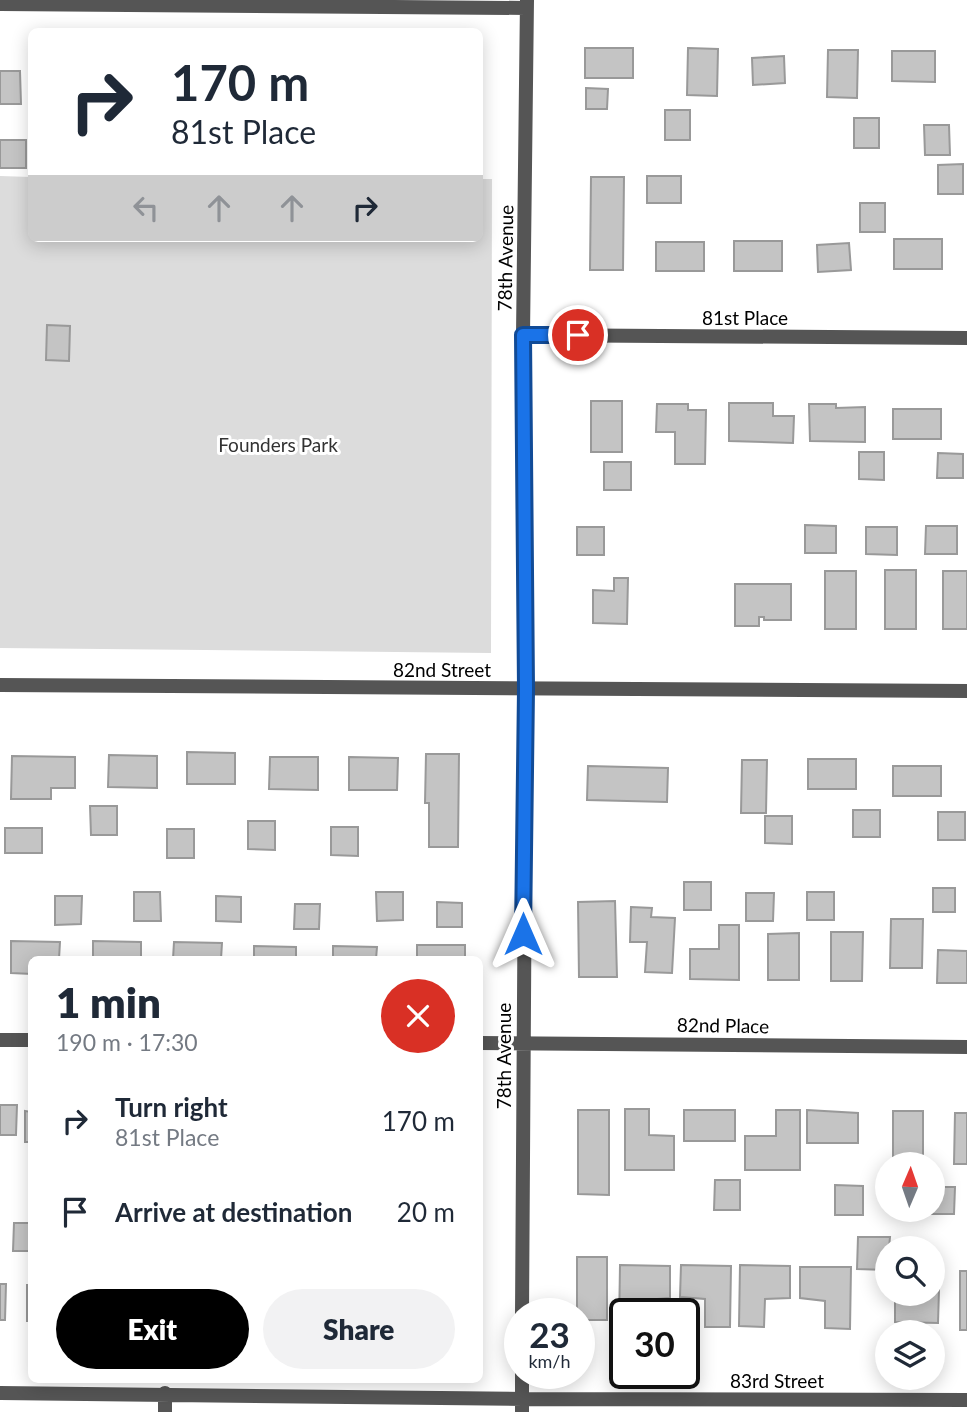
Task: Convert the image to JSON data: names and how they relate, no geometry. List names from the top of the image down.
{
  "streets": {
    "street": [
      "78th Avenue",
      "81st Place",
      "82nd Street",
      "82nd Place",
      "83rd Street"
    ]
  },
  "crossings": [
    ["78th Avenue", "81st Place"],
    ["78th Avenue", "82nd Street"],
    ["78th Avenue", "82nd Place"]
  ],
  "parks": ["Founders Park"],
  "north": "top",
  "page": {
    "turn": ["170 m", "81st Place"],
    "heading": ["1 min", "190 m · 17:30"],
    "list": [
      {
        "name": "Turn right",
        "note": "81st Place",
        "value": "170 m"
      },
      {
        "name": "Arrive at destination",
        "value": "20 m"
      }
    ],
    "buttons": ["Exit", "Share"],
    "speed": "23 km/h",
    "limit": "30"
  }
}
